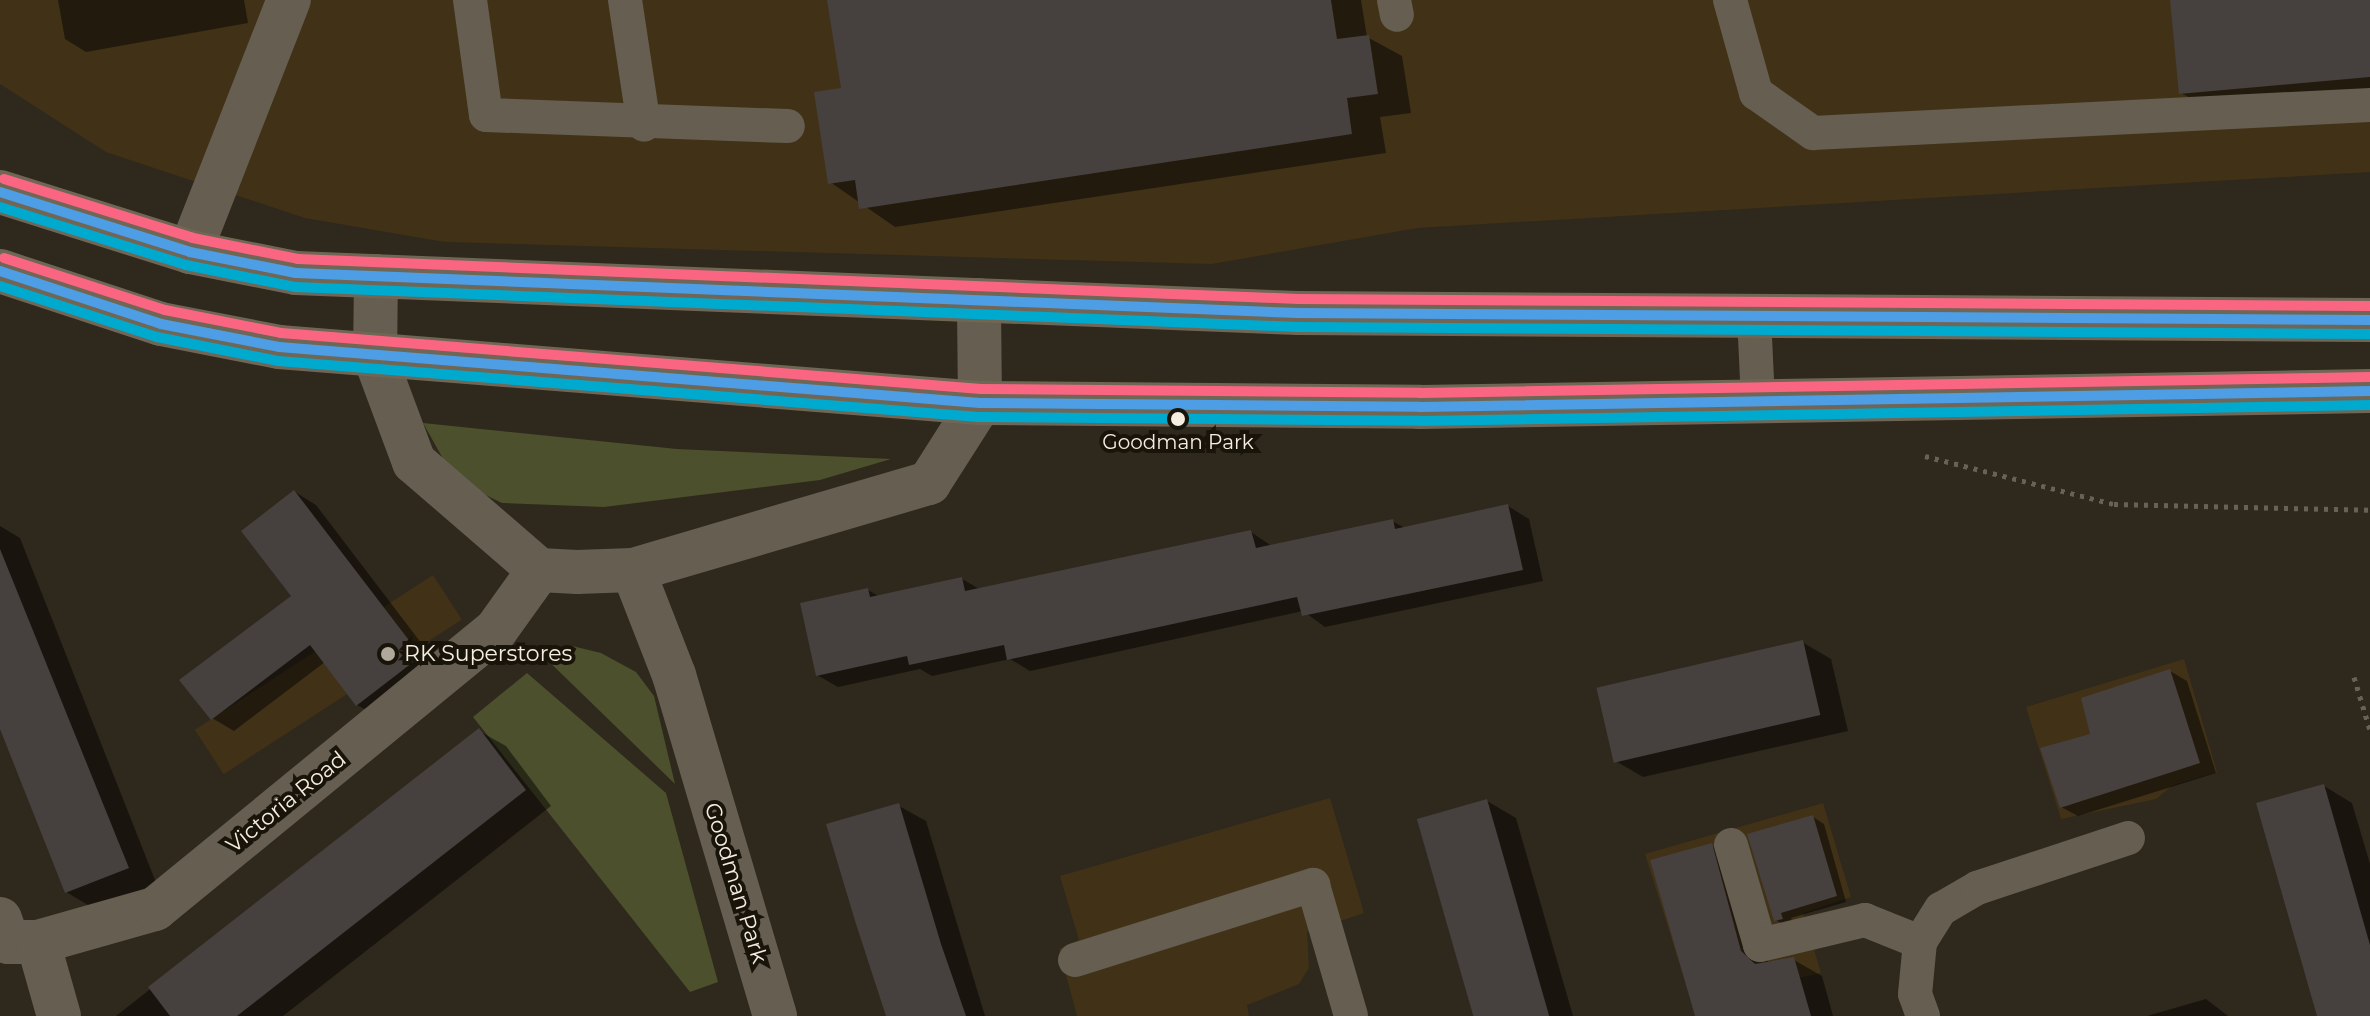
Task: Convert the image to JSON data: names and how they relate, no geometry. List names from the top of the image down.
{
  "streets": {
    "street": ["Victoria Road", "Goodman Park"]
  },
  "places": ["Goodman Park", "RK Superstores"]
}
